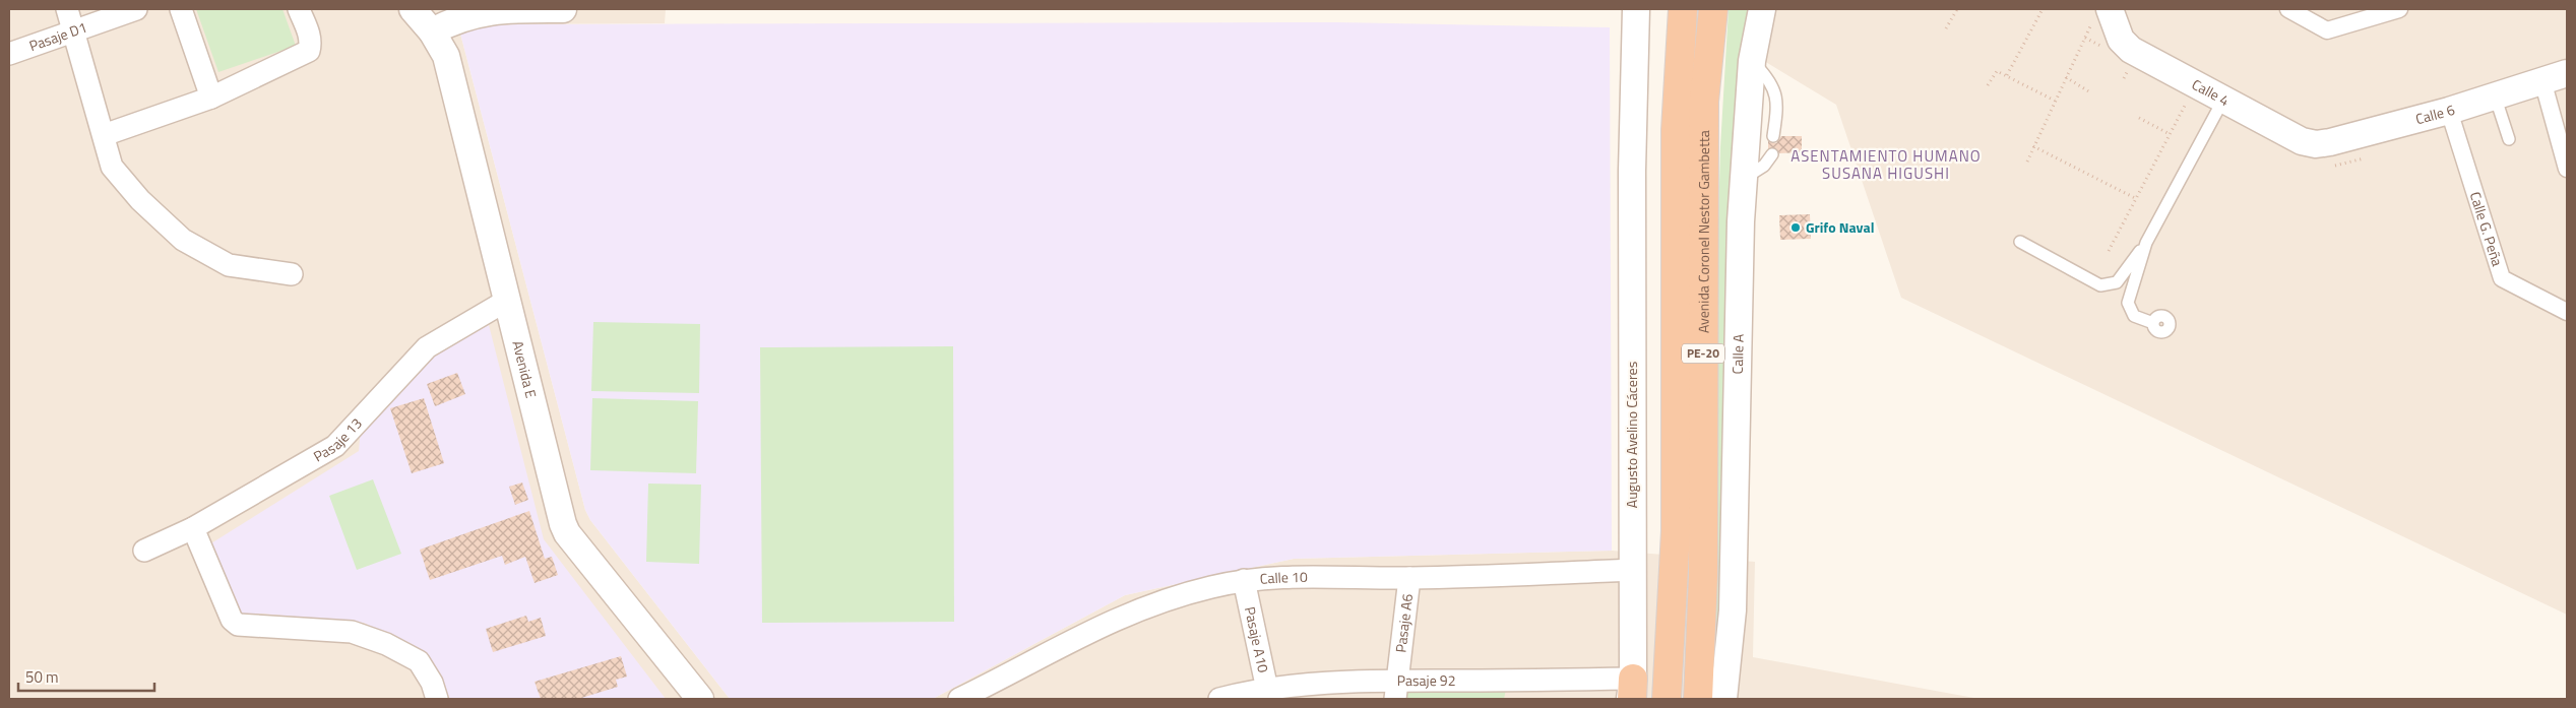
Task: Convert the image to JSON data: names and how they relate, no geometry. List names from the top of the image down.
{
  "streets": {
    "highway": ["Avenida Coronel Nestor Gambetta", "PE-20"],
    "street": [
      "Pasaje D1",
      "Calle 4",
      "Calle 6",
      "Calle G. Peña",
      "Calle A",
      "Avenida E",
      "Augusto Avelino Cáceres",
      "Pasaje 13",
      "Calle 10",
      "Pasaje A6",
      "Pasaje A10",
      "Pasaje 92"
    ]
  },
  "crossings": [
    ["Calle 4", "Calle 6"],
    ["Calle 6", "Calle G. Peña"],
    ["Avenida E", "Pasaje 13"],
    ["Augusto Avelino Cáceres", "Calle 10"],
    ["Augusto Avelino Cáceres", "Pasaje 92"],
    ["Calle 10", "Pasaje A6"],
    ["Calle 10", "Pasaje A10"],
    ["Pasaje A6", "Pasaje 92"],
    ["Pasaje A10", "Pasaje 92"]
  ],
  "districts": ["ASENTAMIENTO HUMANO SUSANA HIGUSHI"],
  "places": ["Grifo Naval"],
  "scale_bar": "50 m"
}
